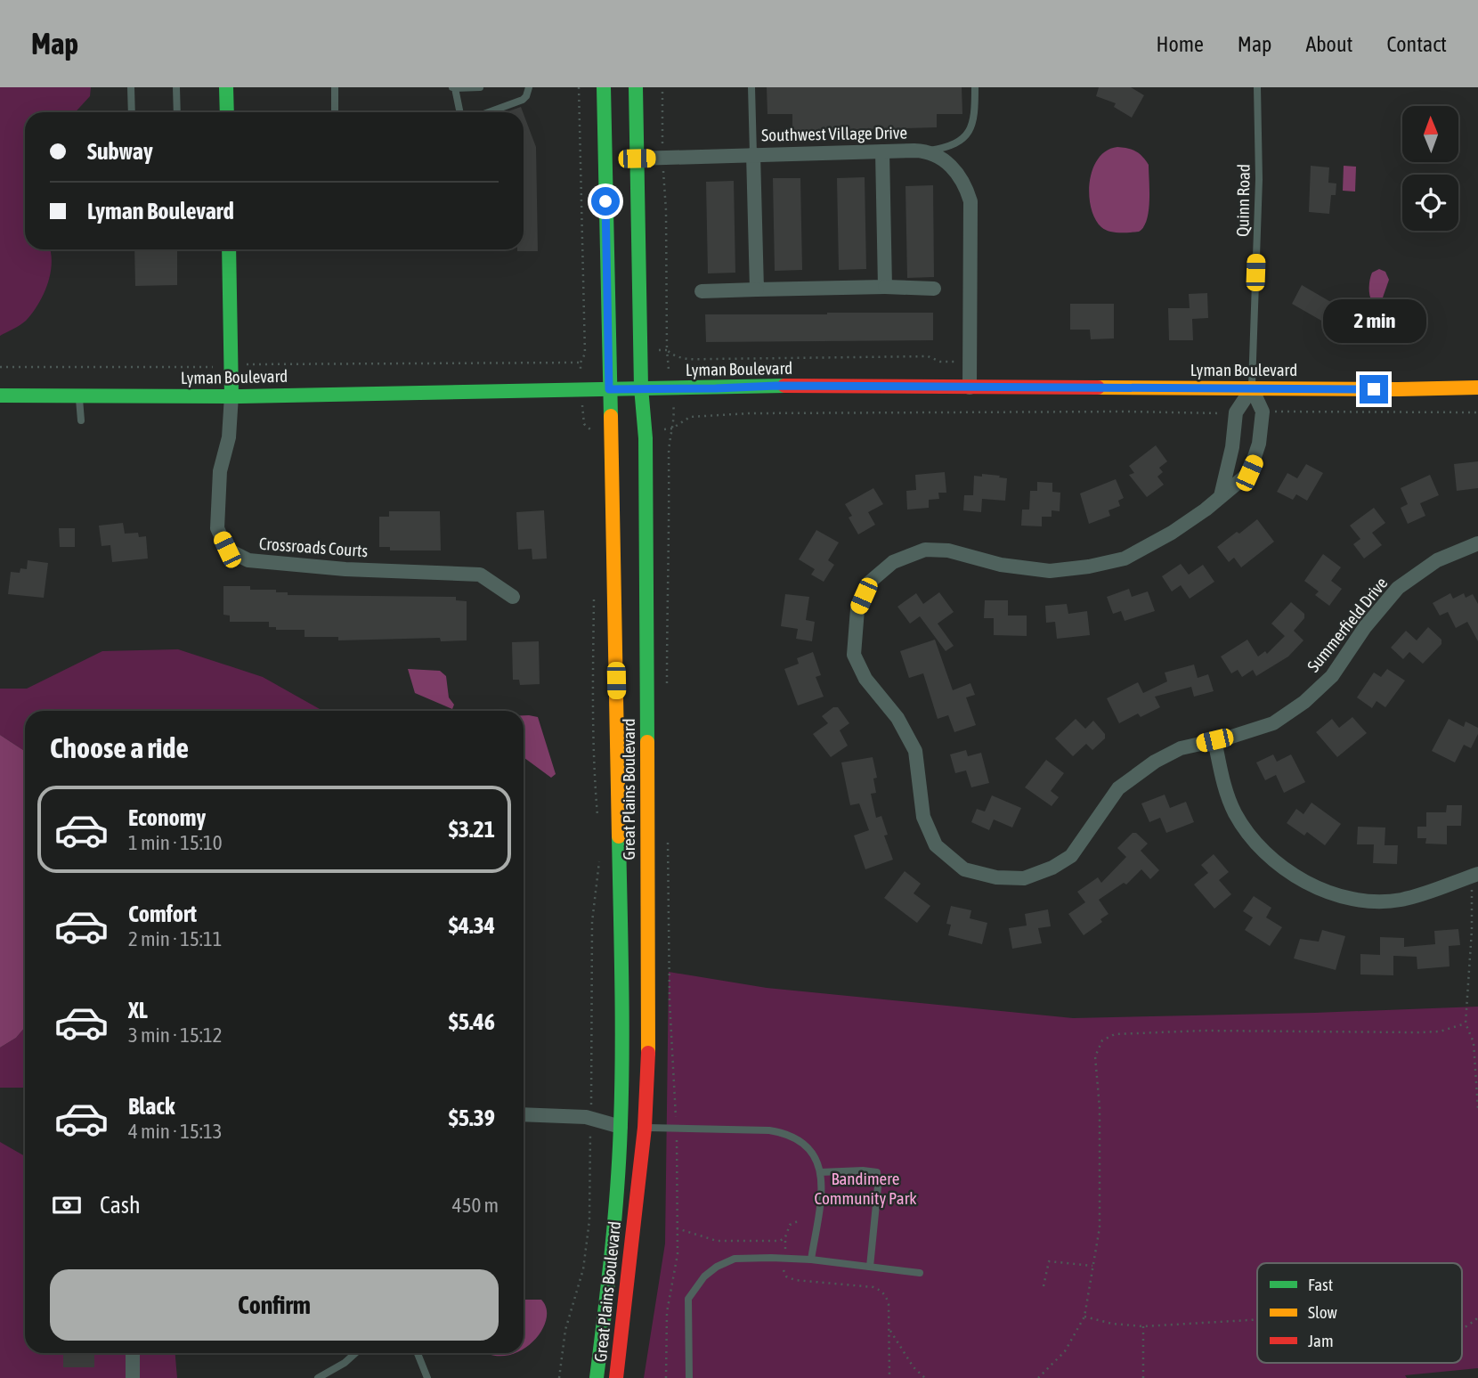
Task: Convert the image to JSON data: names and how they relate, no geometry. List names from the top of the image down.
{
  "streets": {
    "main road": ["Lyman Boulevard", "Great Plains Boulevard"],
    "street": ["Southwest Village Drive", "Crossroads Courts", "Summerfield Drive"],
    "lane": ["Quinn Road"]
  },
  "crossings": [
    ["Southwest Village Drive", "Lyman Boulevard"],
    ["Southwest Village Drive", "Great Plains Boulevard"],
    ["Quinn Road", "Lyman Boulevard"],
    ["Lyman Boulevard", "Crossroads Courts"],
    ["Lyman Boulevard", "Great Plains Boulevard"]
  ],
  "parks": ["Bandimere Community Park"],
  "legend": ["Fast", "Slow", "Jam"],
  "north": "top",
  "page": {
    "header": "Map",
    "nav": [
      "Home",
      "Map",
      "About",
      "Contact"
    ],
    "banner": ["Subway", "Lyman Boulevard"],
    "bubble": "2 min",
    "heading": "Choose a ride",
    "list": [
      {
        "name": "Economy",
        "note": "1 min · 15:10",
        "value": "$3.21"
      },
      {
        "name": "Comfort",
        "note": "2 min · 15:11",
        "value": "$4.34"
      },
      {
        "name": "XL",
        "note": "3 min · 15:12",
        "value": "$5.46"
      },
      {
        "name": "Black",
        "note": "4 min · 15:13",
        "value": "$5.39"
      }
    ],
    "pay": ["Cash", "450 m"],
    "buttons": "Confirm"
  }
}
